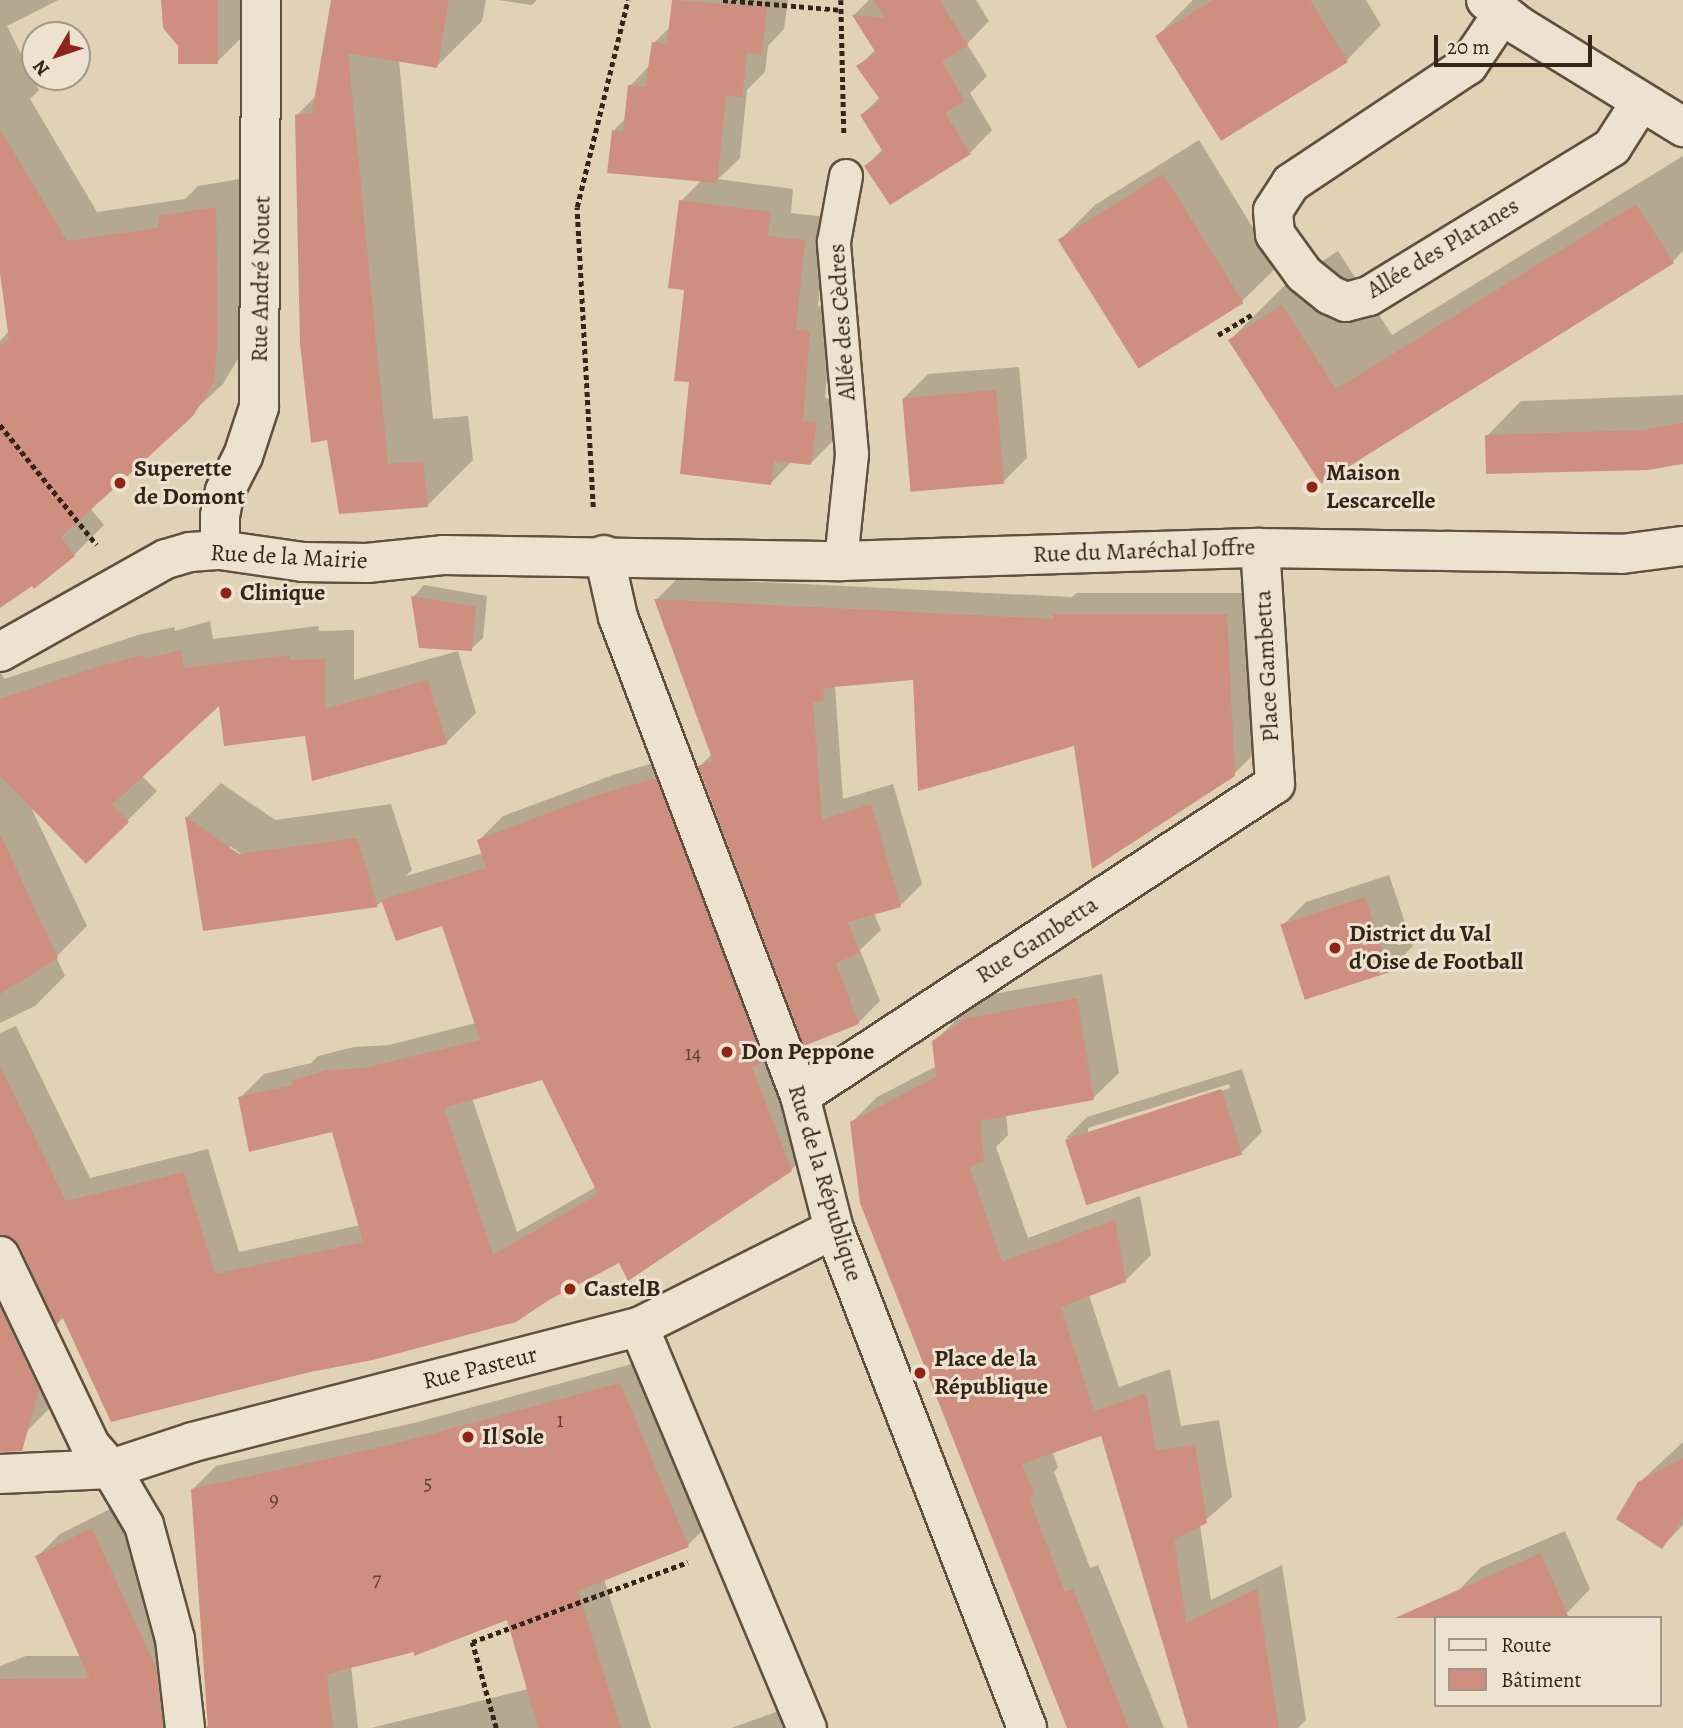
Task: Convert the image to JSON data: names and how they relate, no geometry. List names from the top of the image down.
{
  "streets": {
    "street": [
      "Allée des Platanes",
      "Rue André Nouet",
      "Rue du Maréchal Joffre",
      "Rue de la Mairie",
      "Place Gambetta",
      "Rue Gambetta",
      "Rue de la République",
      "Rue Pasteur"
    ],
    "lane": ["Allée des Cèdres"]
  },
  "crossings": [
    ["Rue André Nouet", "Rue de la Mairie"],
    ["Allée des Cèdres", "Rue du Maréchal Joffre"],
    ["Rue du Maréchal Joffre", "Rue de la Mairie"],
    ["Rue du Maréchal Joffre", "Place Gambetta"],
    ["Rue du Maréchal Joffre", "Rue de la République"],
    ["Rue de la Mairie", "Rue de la République"],
    ["Place Gambetta", "Rue Gambetta"],
    ["Rue Gambetta", "Rue de la République"],
    ["Rue de la République", "Rue Pasteur"]
  ],
  "places": [
    "Superette de Domont",
    "Maison Lescarcelle",
    "Clinique",
    "District du Val d'Oise de Football",
    "Don Peppone",
    "CastelB",
    "Place de la République",
    "Il Sole"
  ],
  "house_numbers": [
    "14",
    "1",
    "5",
    "9",
    "7"
  ],
  "legend": ["Route", "Bâtiment"],
  "scale_bar": "20 m",
  "north": "bottom left"
}
